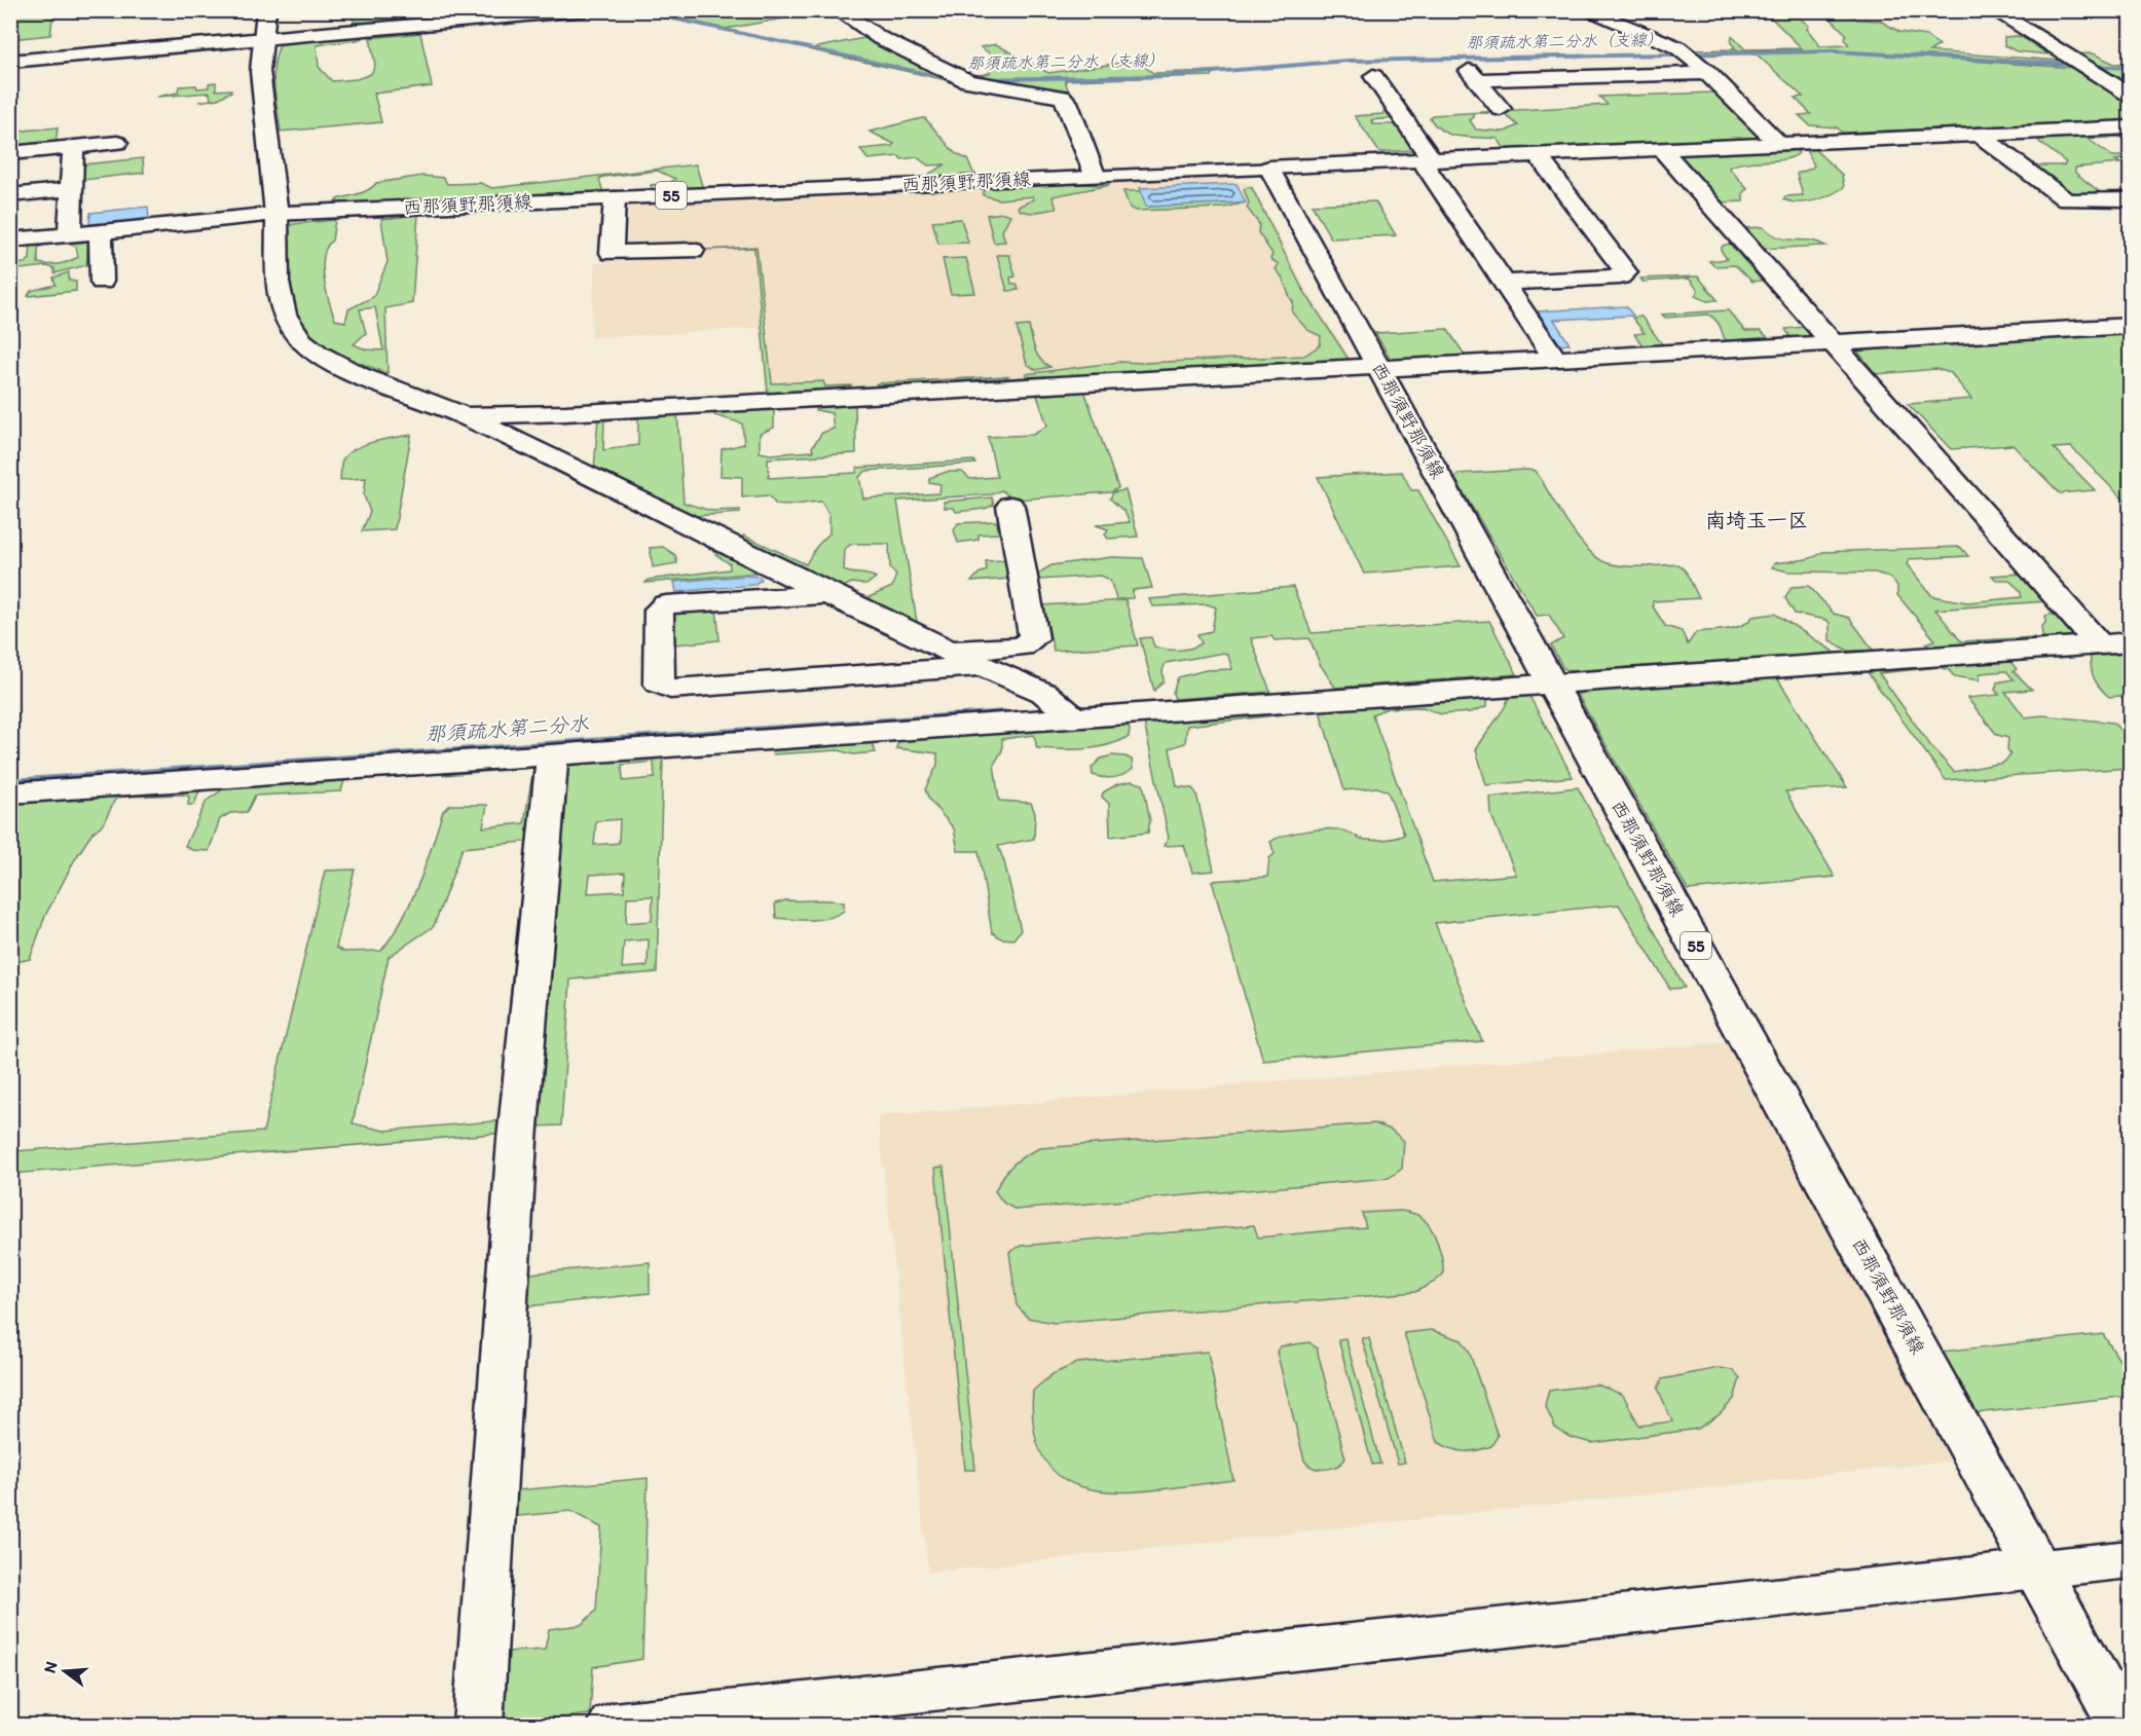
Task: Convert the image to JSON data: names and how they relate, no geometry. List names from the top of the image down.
{
  "streets": {
    "street": ["西那須野那須線", "55"]
  },
  "districts": ["南埼玉一区"],
  "water": ["那須疏水第二分水（支線）", "那須疏水第二分水"],
  "north": "left"
}
